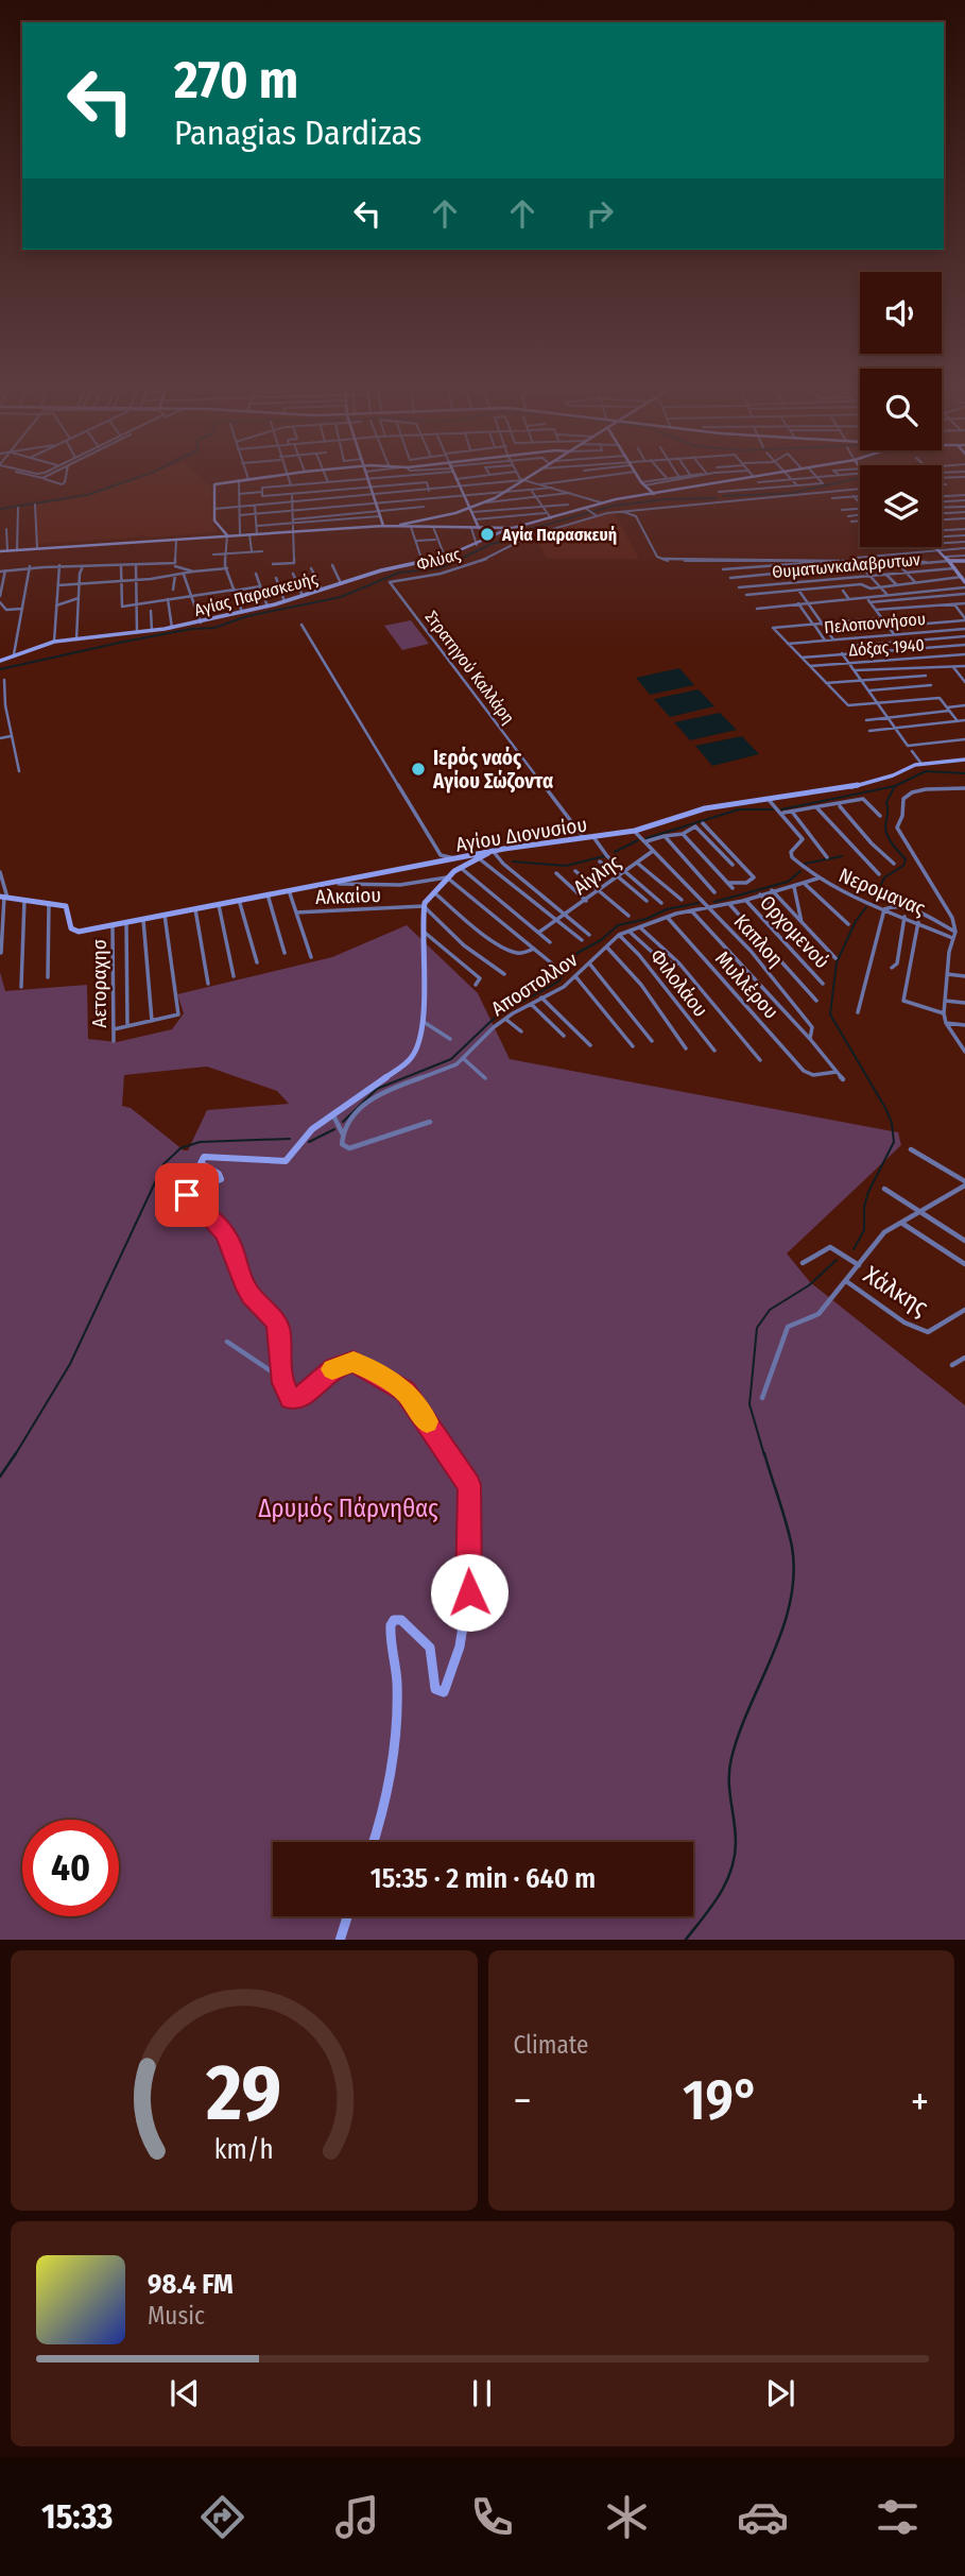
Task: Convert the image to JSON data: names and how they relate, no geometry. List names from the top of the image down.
{
  "streets": {
    "street": [
      "Φλύας",
      "Θυματωνκαλαβρυτων",
      "Αγίας Παρασκευής",
      "Πελοποννήσου",
      "Δόξας 1940",
      "Στρατηγού Καλλάρη",
      "Αγίου Διονυσίου",
      "Αίγλης",
      "Νερομανας",
      "Αλκαίου",
      "Ορχομενού",
      "Καπλοη",
      "Φιλολάου",
      "Αετοραχησ",
      "Αποστολλον",
      "Μυλλέρου",
      "Χάλκης"
    ]
  },
  "crossings": [
    ["Φλύας", "Στρατηγού Καλλάρη"],
    ["Στρατηγού Καλλάρη", "Αγίου Διονυσίου"],
    ["Αγίου Διονυσίου", "Νερομανας"],
    ["Αγίου Διονυσίου", "Αλκαίου"],
    ["Αγίου Διονυσίου", "Καπλοη"],
    ["Αγίου Διονυσίου", "Αετοραχησ"],
    ["Αίγλης", "Καπλοη"],
    ["Καπλοη", "Μυλλέρου"],
    ["Φιλολάου", "Αποστολλον"]
  ],
  "parks": ["Δρυμός Πάρνηθας"],
  "places": ["Αγία Παρασκευή", "Ιερός ναός Αγίου Σώζοντα"],
  "page": {
    "turn": ["270 m", "Panagias Dardizas"],
    "limit": "40",
    "trip": "15:35 · 2 min · 640 m",
    "tile": "Climate",
    "heat": ["−", "19°", "+"],
    "song": ["98.4 FM", "Music"],
    "tabs": "15:33",
    "gauge": ["29", "km/h"]
  }
}
